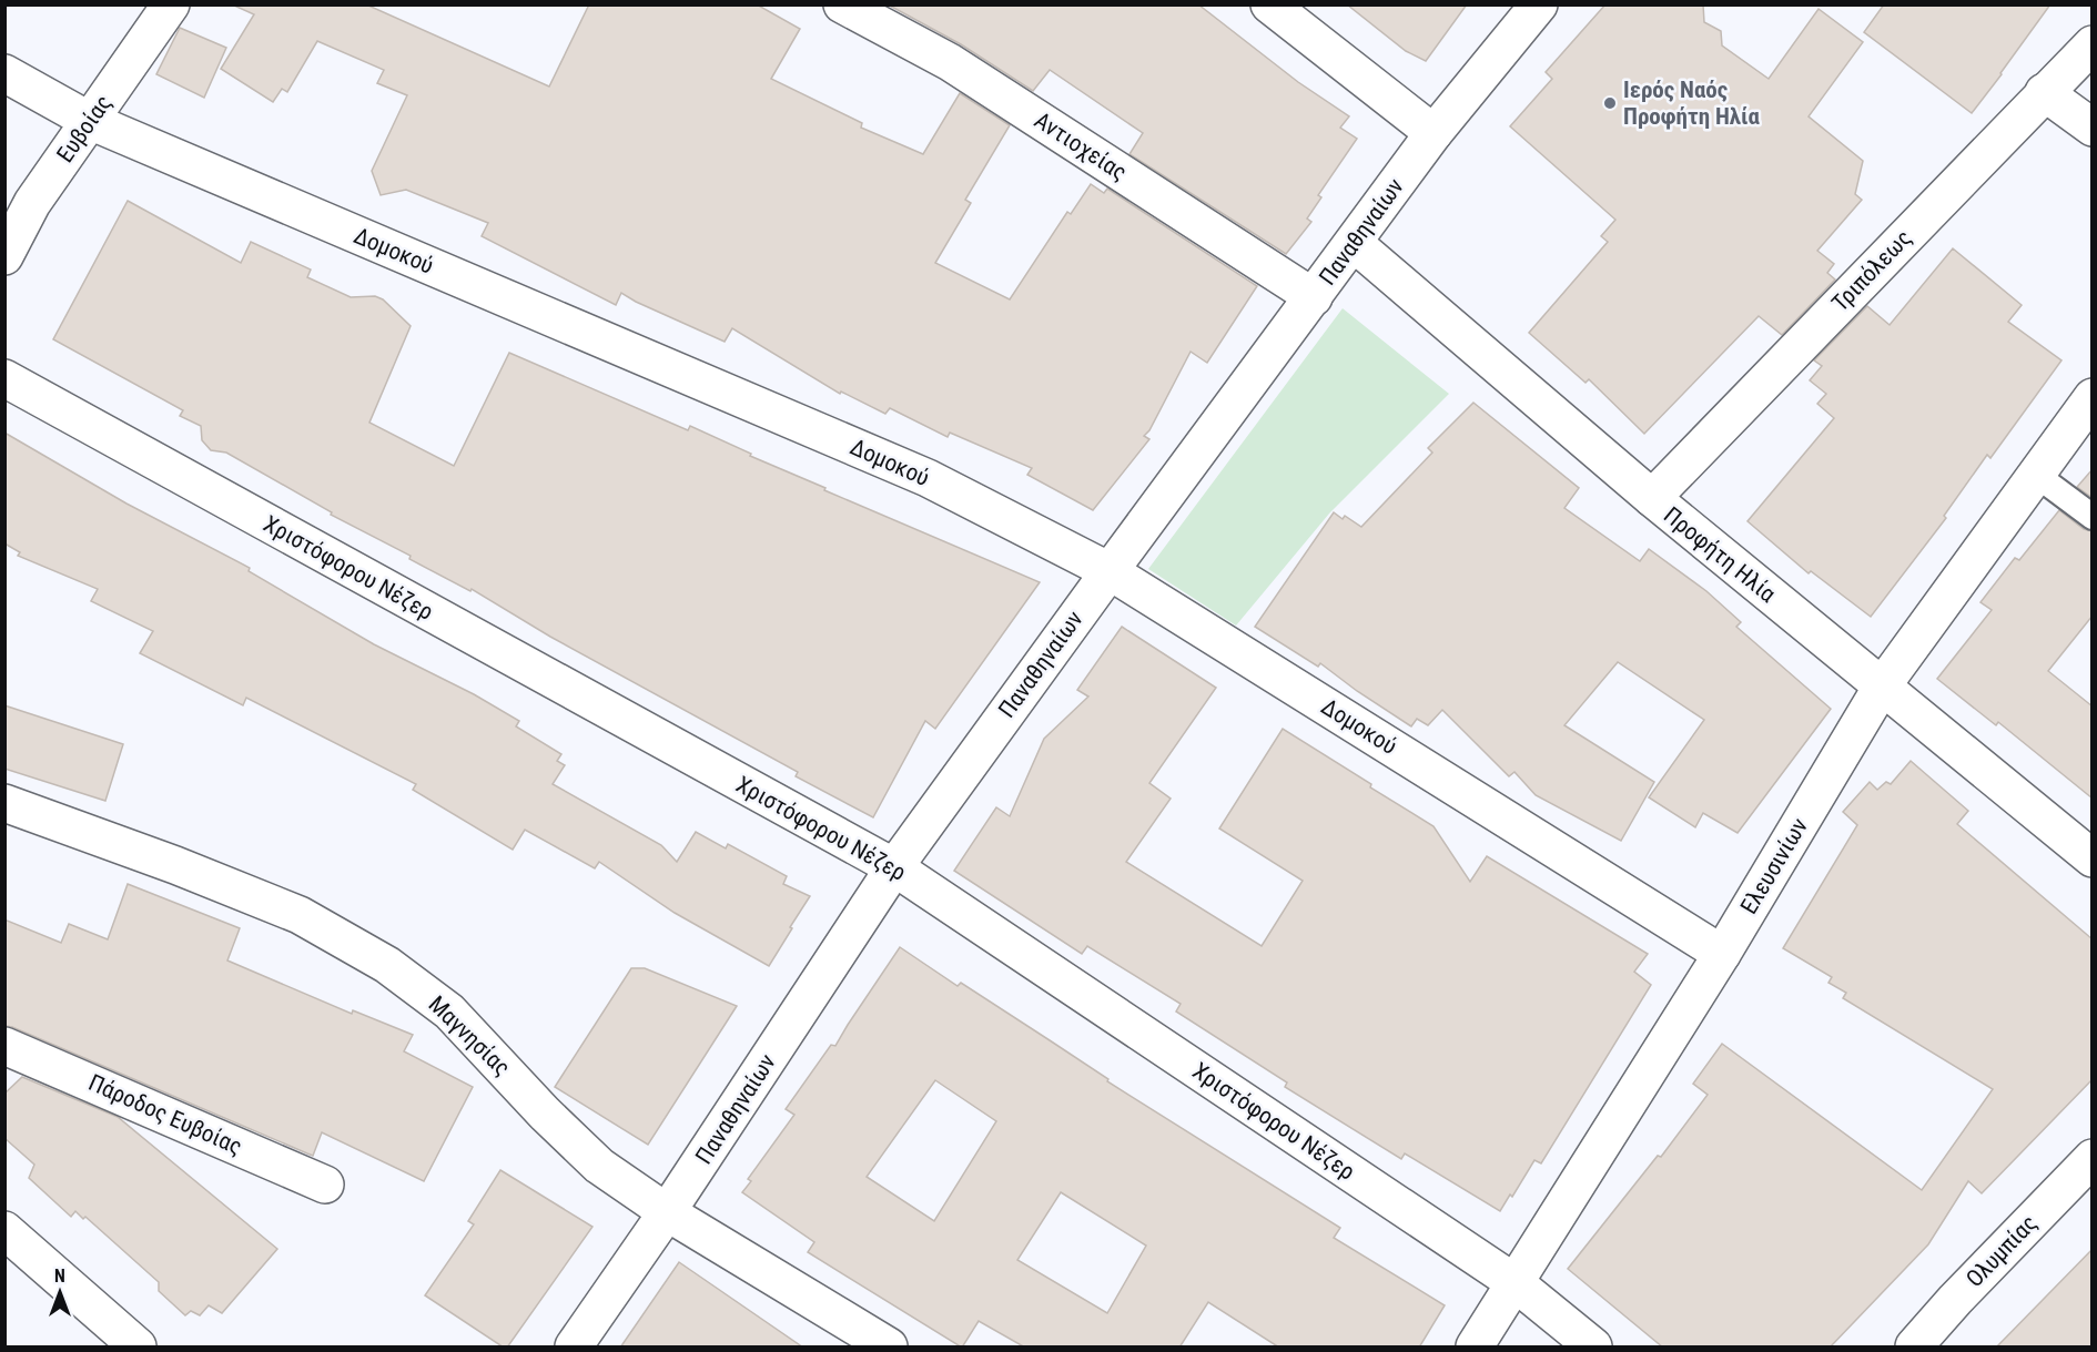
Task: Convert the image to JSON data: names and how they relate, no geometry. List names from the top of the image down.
{
  "streets": {
    "street": [
      "Ευβοίας",
      "Αντιοχείας",
      "Παναθηναίων",
      "Δομοκού",
      "Τριπόλεως",
      "Προφήτη Ηλία",
      "Χριστόφορου Νέζερ",
      "Ελευσινίων",
      "Μαγνησίας",
      "Πάροδος Ευβοίας",
      "Ολυμπίας"
    ]
  },
  "crossings": [
    ["Ευβοίας", "Δομοκού"],
    ["Αντιοχείας", "Παναθηναίων"],
    ["Παναθηναίων", "Δομοκού"],
    ["Παναθηναίων", "Προφήτη Ηλία"],
    ["Παναθηναίων", "Χριστόφορου Νέζερ"],
    ["Παναθηναίων", "Μαγνησίας"],
    ["Δομοκού", "Ελευσινίων"],
    ["Τριπόλεως", "Προφήτη Ηλία"],
    ["Προφήτη Ηλία", "Ελευσινίων"],
    ["Χριστόφορου Νέζερ", "Ελευσινίων"]
  ],
  "places": ["Ιερός Ναός Προφήτη Ηλία"],
  "north": "top"
}
